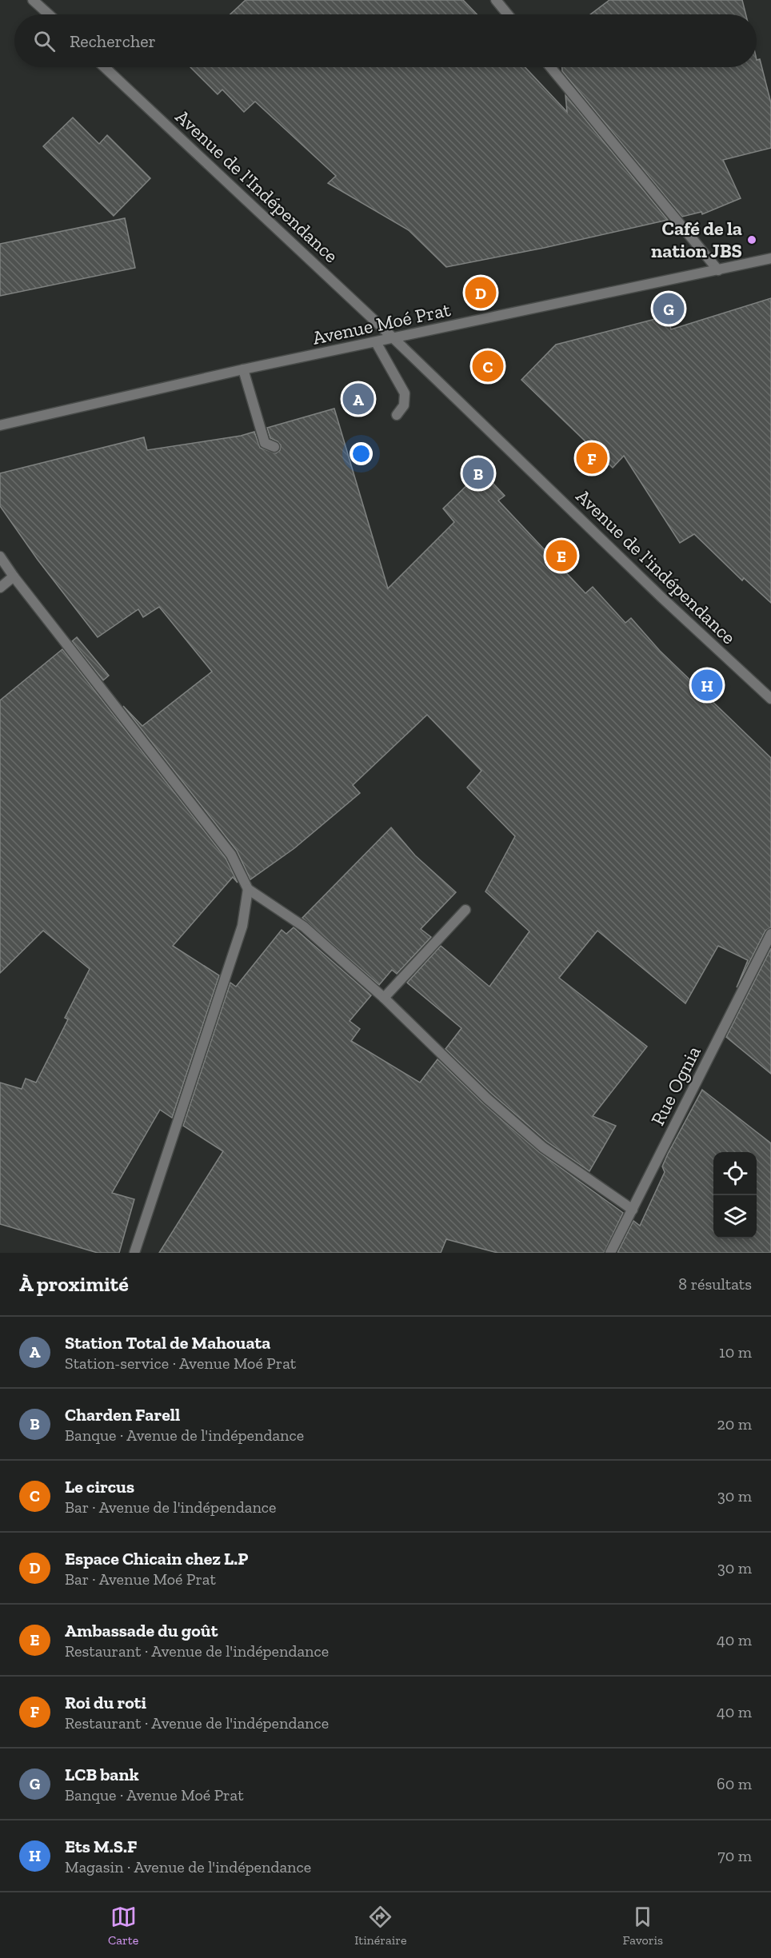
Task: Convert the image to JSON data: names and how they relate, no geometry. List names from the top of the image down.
{
  "streets": {
    "street": [
      "Avenue de l'Indépendance",
      "Avenue Moé Prat",
      "Avenue de l'indépendance",
      "Rue Ognia"
    ]
  },
  "crossings": [
    ["Avenue de l'Indépendance", "Avenue Moé Prat"],
    ["Avenue de l'Indépendance", "Avenue de l'indépendance"],
    ["Avenue Moé Prat", "Avenue de l'indépendance"]
  ],
  "places": ["Café de la nation JBS"],
  "page": {
    "search": "Rechercher",
    "pins": [
      "D",
      "G",
      "C",
      "A",
      "F",
      "B",
      "E",
      "H"
    ],
    "heading": ["À proximité", "8 résultats"],
    "list": [
      {
        "mark": "A",
        "name": "Station Total de Mahouata",
        "note": "Station-service · Avenue Moé Prat",
        "value": "10 m"
      },
      {
        "mark": "B",
        "name": "Charden Farell",
        "note": "Banque · Avenue de l'indépendance",
        "value": "20 m"
      },
      {
        "mark": "C",
        "name": "Le circus",
        "note": "Bar · Avenue de l'indépendance",
        "value": "30 m"
      },
      {
        "mark": "D",
        "name": "Espace Chicain chez L.P",
        "note": "Bar · Avenue Moé Prat",
        "value": "30 m"
      },
      {
        "mark": "E",
        "name": "Ambassade du goût",
        "note": "Restaurant · Avenue de l'indépendance",
        "value": "40 m"
      },
      {
        "mark": "F",
        "name": "Roi du roti",
        "note": "Restaurant · Avenue de l'indépendance",
        "value": "40 m"
      },
      {
        "mark": "G",
        "name": "LCB bank",
        "note": "Banque · Avenue Moé Prat",
        "value": "60 m"
      },
      {
        "mark": "H",
        "name": "Ets M.S.F",
        "note": "Magasin · Avenue de l'indépendance",
        "value": "70 m"
      }
    ],
    "nav": ["Carte", "Itinéraire", "Favoris"]
  }
}
